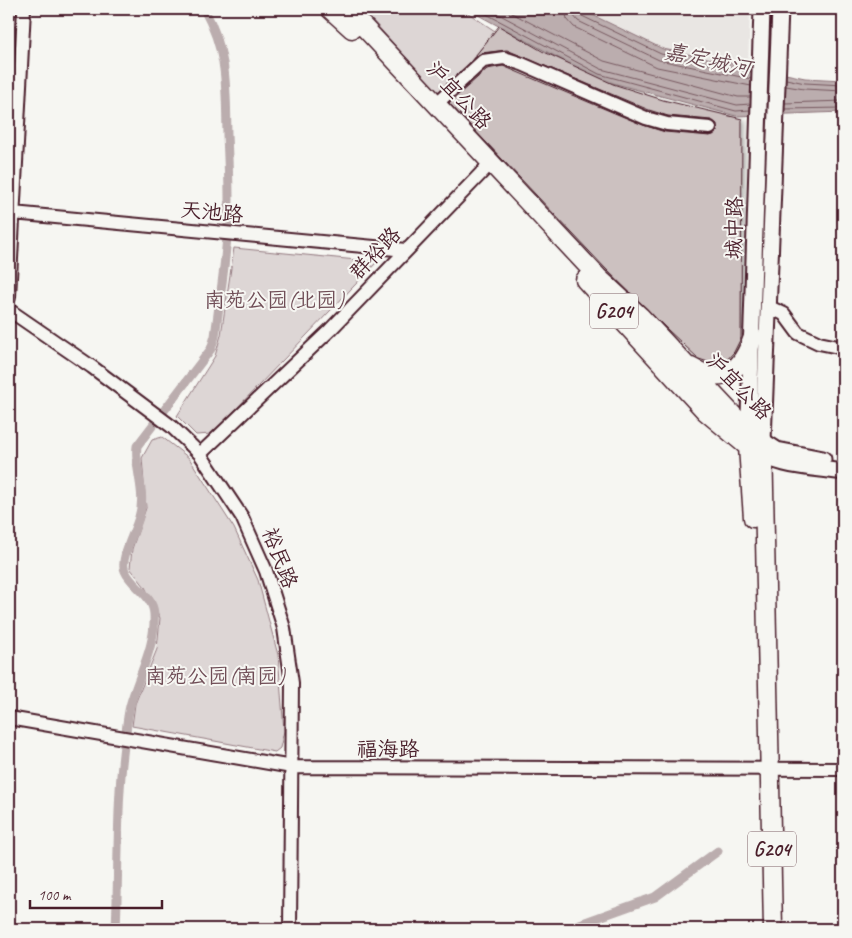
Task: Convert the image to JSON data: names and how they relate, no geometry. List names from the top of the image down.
{
  "streets": {
    "highway": ["沪宜公路", "G204"],
    "main road": ["城中路"],
    "street": [
      "天池路",
      "群裕路",
      "裕民路",
      "福海路"
    ]
  },
  "crossings": [
    ["沪宜公路", "城中路"],
    ["沪宜公路", "群裕路"],
    ["沪宜公路", "福海路"],
    ["天池路", "群裕路"],
    ["群裕路", "裕民路"],
    ["裕民路", "福海路"]
  ],
  "water": ["嘉定城河"],
  "parks": ["南苑公园(北园)", "南苑公园(南园)"],
  "scale_bar": "100 m"
}
